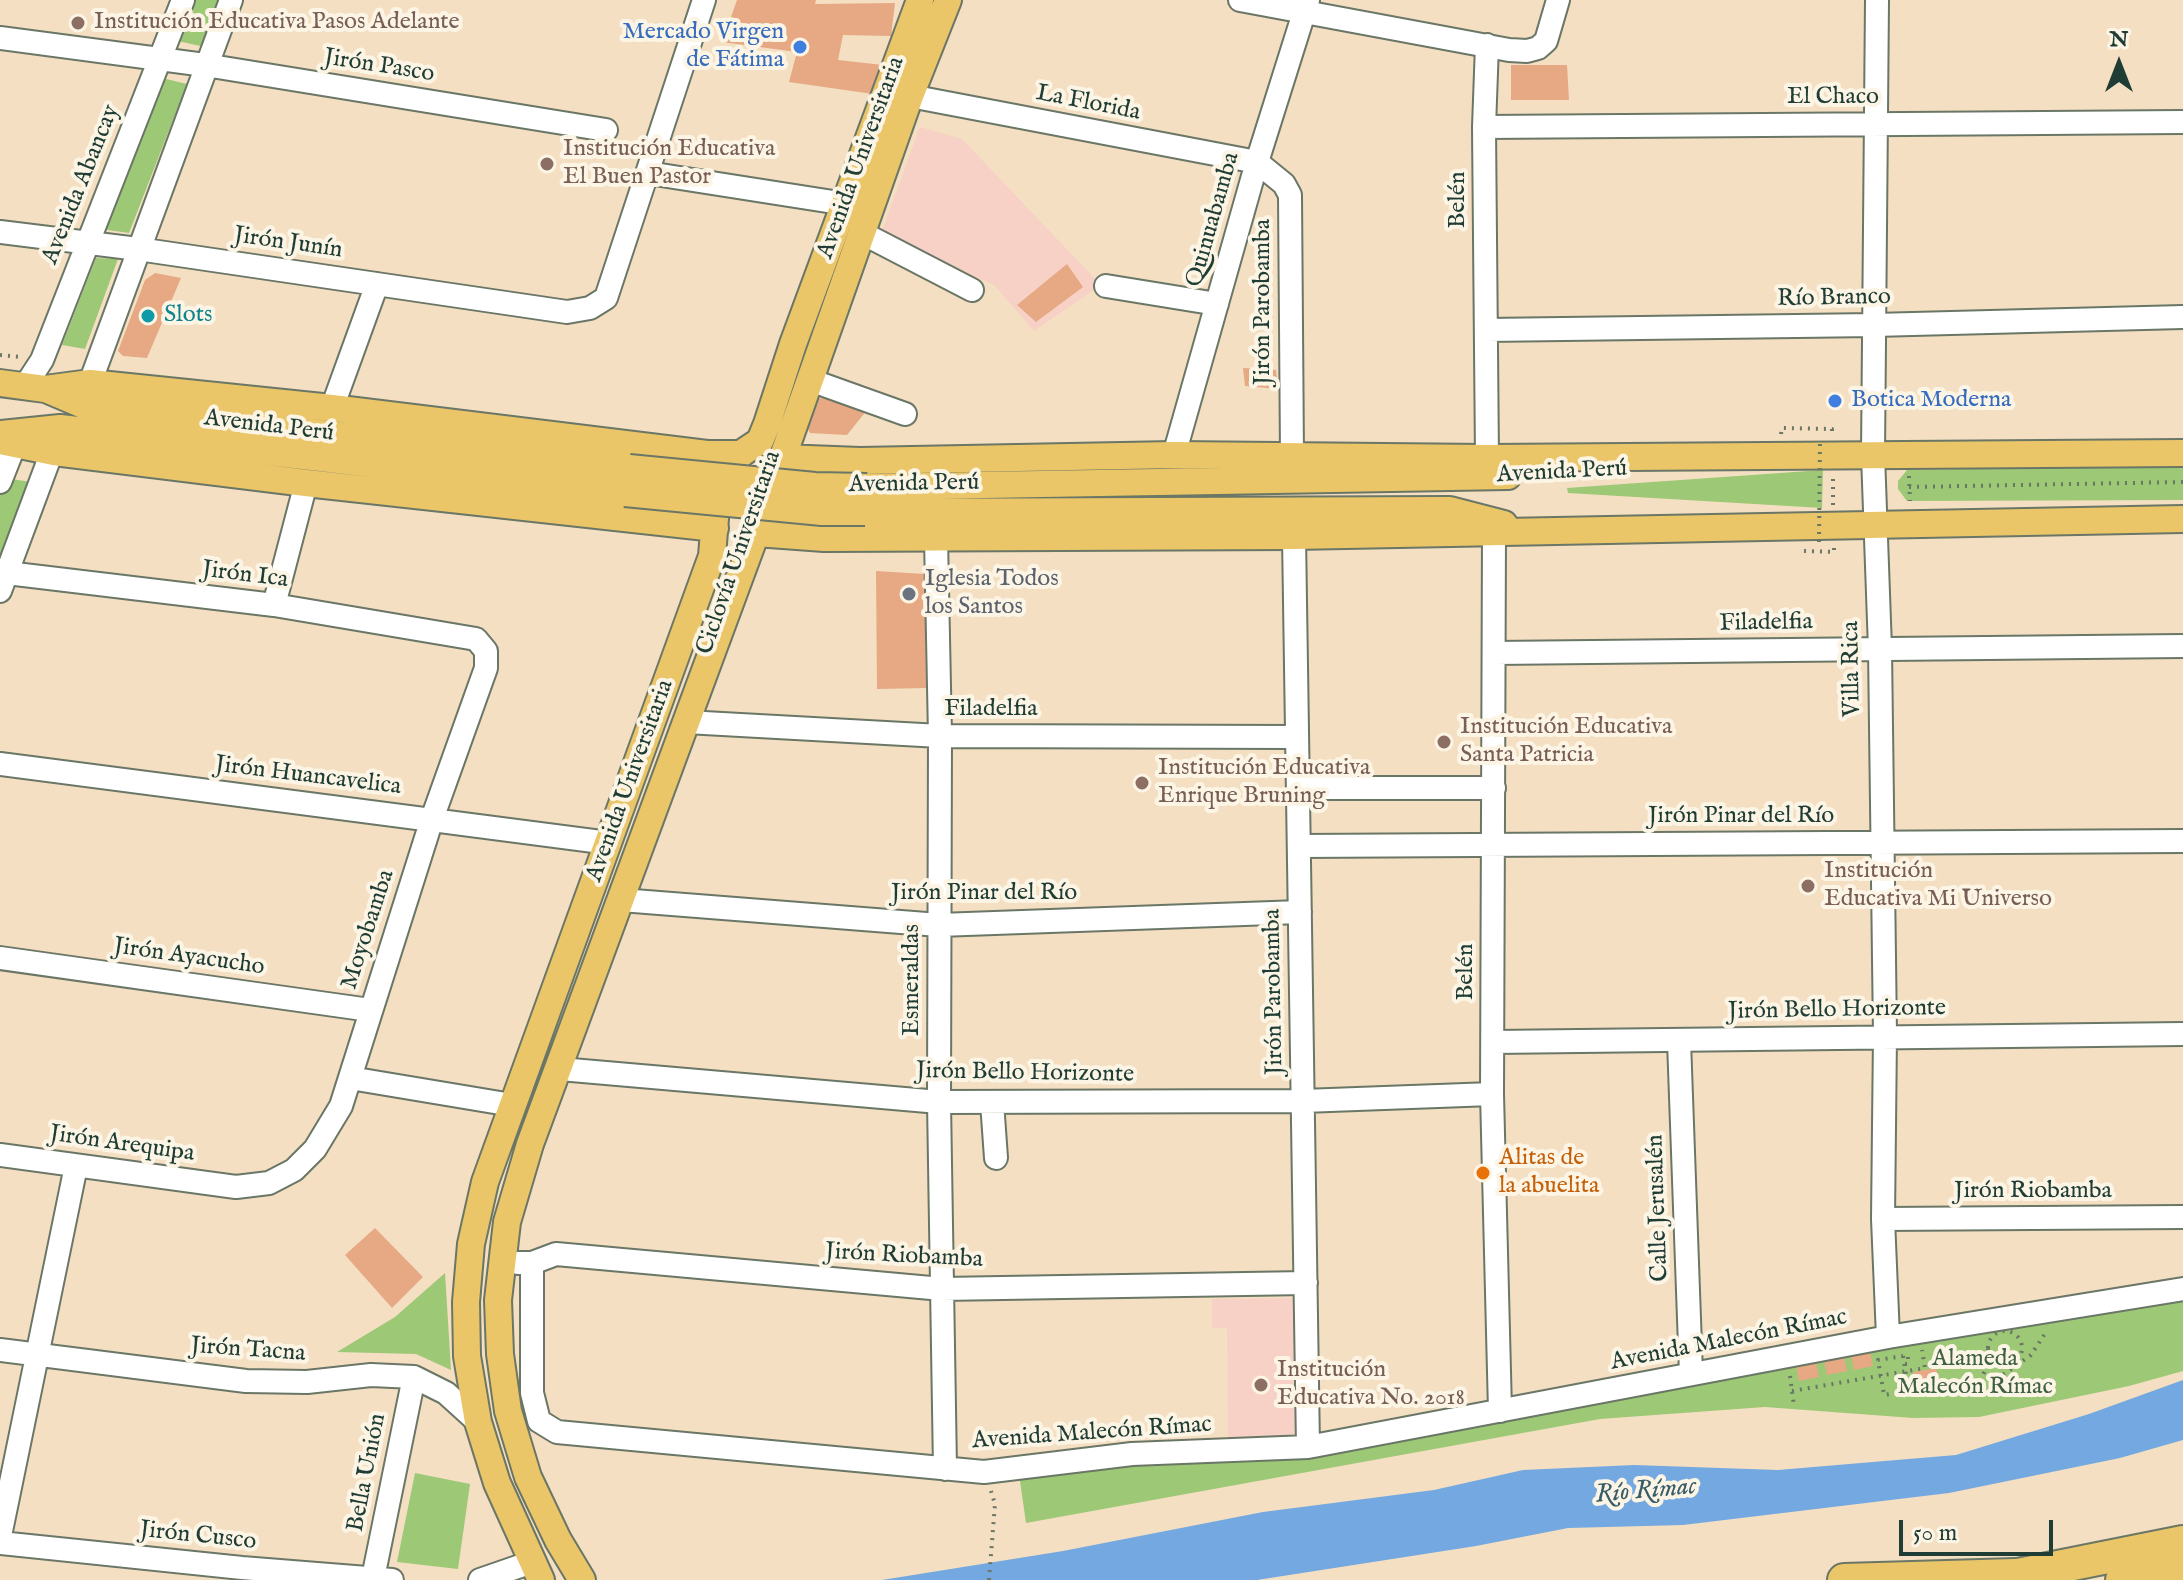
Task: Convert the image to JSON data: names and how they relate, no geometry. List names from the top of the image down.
{
  "streets": {
    "main road": ["Avenida Universitaria", "Avenida Perú"],
    "street": [
      "Jirón Pasco",
      "El Chaco",
      "La Florida",
      "Avenida Abancay",
      "Belén",
      "Quinuabamba",
      "Jirón Junín",
      "Río Branco",
      "Jirón Parobamba",
      "Jirón Ica",
      "Filadelfia",
      "Villa Rica",
      "Jirón Huancavelica",
      "Jirón Pinar del Río",
      "Moyobamba",
      "Jirón Ayacucho",
      "Esmeraldas",
      "Jirón Bello Horizonte",
      "Jirón Arequipa",
      "Jirón Riobamba",
      "Calle Jerusalén",
      "Avenida Malecón Rímac",
      "Jirón Tacna",
      "Bella Unión",
      "Jirón Cusco"
    ]
  },
  "crossings": [
    ["Jirón Pasco", "Avenida Abancay"],
    ["El Chaco", "Belén"],
    ["El Chaco", "Villa Rica"],
    ["La Florida", "Avenida Universitaria"],
    ["La Florida", "Quinuabamba"],
    ["La Florida", "Jirón Parobamba"],
    ["Avenida Universitaria", "Avenida Perú"],
    ["Avenida Universitaria", "Filadelfia"],
    ["Avenida Universitaria", "Jirón Huancavelica"],
    ["Avenida Universitaria", "Jirón Pinar del Río"],
    ["Avenida Universitaria", "Jirón Bello Horizonte"],
    ["Avenida Universitaria", "Jirón Riobamba"],
    ["Avenida Universitaria", "Jirón Tacna"],
    ["Avenida Abancay", "Jirón Junín"],
    ["Avenida Abancay", "Avenida Perú"],
    ["Belén", "Río Branco"],
    ["Belén", "Avenida Perú"],
    ["Belén", "Filadelfia"],
    ["Belén", "Jirón Pinar del Río"],
    ["Belén", "Jirón Bello Horizonte"],
    ["Belén", "Avenida Malecón Rímac"],
    ["Quinuabamba", "Jirón Parobamba"],
    ["Quinuabamba", "Avenida Perú"],
    ["Río Branco", "Villa Rica"],
    ["Jirón Parobamba", "Avenida Perú"],
    ["Jirón Parobamba", "Filadelfia"],
    ["Jirón Parobamba", "Jirón Pinar del Río"],
    ["Jirón Parobamba", "Jirón Bello Horizonte"],
    ["Jirón Parobamba", "Jirón Riobamba"],
    ["Jirón Parobamba", "Avenida Malecón Rímac"],
    ["Avenida Perú", "Villa Rica"],
    ["Avenida Perú", "Esmeraldas"],
    ["Jirón Ica", "Moyobamba"],
    ["Filadelfia", "Villa Rica"],
    ["Filadelfia", "Esmeraldas"],
    ["Villa Rica", "Jirón Pinar del Río"],
    ["Villa Rica", "Jirón Bello Horizonte"],
    ["Villa Rica", "Jirón Riobamba"],
    ["Villa Rica", "Avenida Malecón Rímac"],
    ["Jirón Huancavelica", "Moyobamba"],
    ["Jirón Pinar del Río", "Esmeraldas"],
    ["Moyobamba", "Jirón Ayacucho"],
    ["Moyobamba", "Jirón Arequipa"],
    ["Esmeraldas", "Jirón Bello Horizonte"],
    ["Esmeraldas", "Jirón Riobamba"],
    ["Esmeraldas", "Avenida Malecón Rímac"],
    ["Jirón Bello Horizonte", "Calle Jerusalén"],
    ["Jirón Riobamba", "Avenida Malecón Rímac"],
    ["Calle Jerusalén", "Avenida Malecón Rímac"],
    ["Jirón Tacna", "Bella Unión"],
    ["Bella Unión", "Jirón Cusco"]
  ],
  "water": ["Río Rímac"],
  "parks": ["Alameda Malecón Rímac"],
  "places": [
    "Institución Educativa Pasos Adelante",
    "Mercado Virgen de Fátima",
    "Institución Educativa El Buen Pastor",
    "Slots",
    "Botica Moderna",
    "Iglesia Todos los Santos",
    "Institución Educativa Santa Patricia",
    "Institución Educativa Enrique Bruning",
    "Institución Educativa Mi Universo",
    "Alitas de la abuelita",
    "Institución Educativa No. 2018"
  ],
  "scale_bar": "50 m",
  "north": "top"
}
